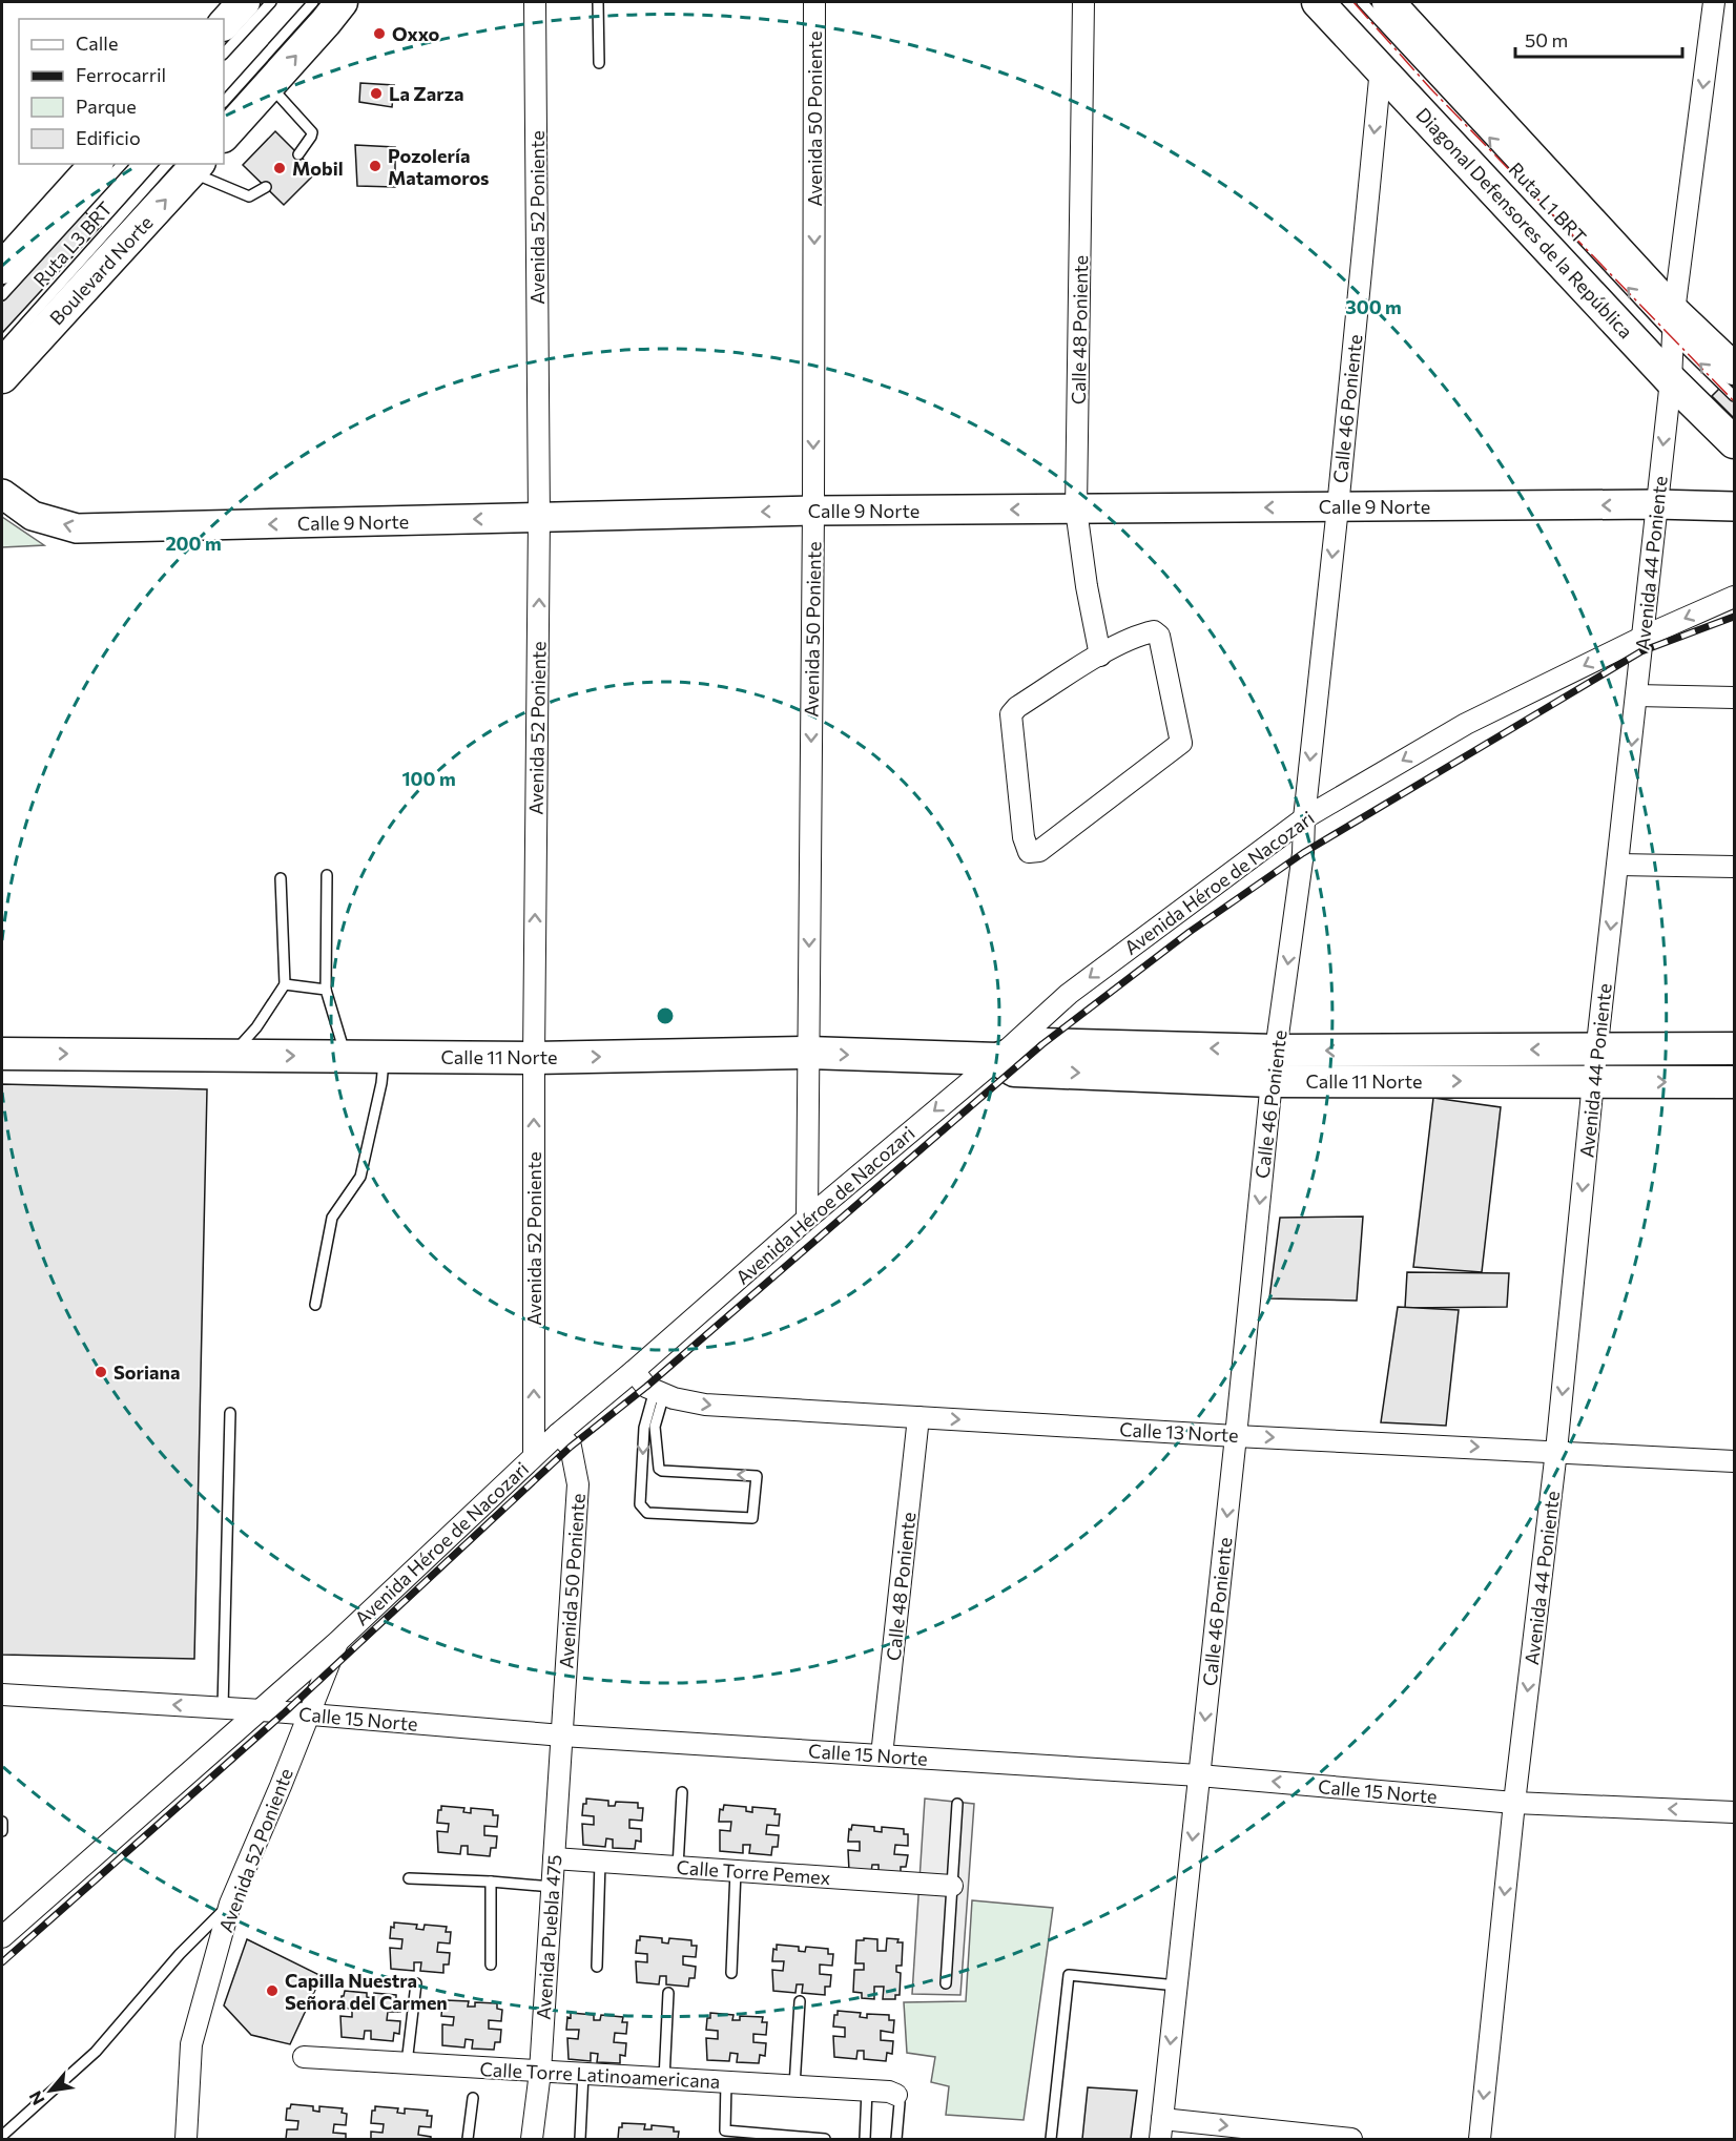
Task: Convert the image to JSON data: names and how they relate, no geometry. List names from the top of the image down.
{
  "streets": {
    "main road": [
      "Diagonal Defensores de la República",
      "Boulevard Norte",
      "Calle 9 Norte",
      "Calle 11 Norte"
    ],
    "street": [
      "Avenida 50 Poniente",
      "Avenida 52 Poniente",
      "Calle 48 Poniente",
      "Calle 46 Poniente",
      "Avenida 44 Poniente",
      "Avenida Héroe de Nacozari",
      "Calle 13 Norte",
      "Calle 15 Norte",
      "Calle Torre Pemex",
      "Avenida Puebla 475",
      "Calle Torre Latinoamericana"
    ],
    "lane": ["Ruta L1 BRT", "Ruta L3 BRT"]
  },
  "crossings": [
    ["Avenida 50 Poniente", "Calle 9 Norte"],
    ["Avenida 50 Poniente", "Avenida Héroe de Nacozari"],
    ["Avenida 50 Poniente", "Calle 11 Norte"],
    ["Avenida 50 Poniente", "Calle 15 Norte"],
    ["Avenida 50 Poniente", "Avenida Puebla 475"],
    ["Ruta L1 BRT", "Diagonal Defensores de la República"],
    ["Ruta L1 BRT", "Avenida 44 Poniente"],
    ["Avenida 52 Poniente", "Calle 9 Norte"],
    ["Avenida 52 Poniente", "Avenida Héroe de Nacozari"],
    ["Avenida 52 Poniente", "Calle 11 Norte"],
    ["Avenida 52 Poniente", "Calle 15 Norte"],
    ["Diagonal Defensores de la República", "Calle 46 Poniente"],
    ["Diagonal Defensores de la República", "Avenida 44 Poniente"],
    ["Ruta L3 BRT", "Boulevard Norte"],
    ["Calle 48 Poniente", "Calle 9 Norte"],
    ["Calle 48 Poniente", "Calle 13 Norte"],
    ["Calle 48 Poniente", "Calle 15 Norte"],
    ["Calle 46 Poniente", "Calle 9 Norte"],
    ["Calle 46 Poniente", "Avenida Héroe de Nacozari"],
    ["Calle 46 Poniente", "Calle 11 Norte"],
    ["Calle 46 Poniente", "Calle 13 Norte"],
    ["Calle 46 Poniente", "Calle 15 Norte"],
    ["Calle 9 Norte", "Avenida 44 Poniente"],
    ["Avenida 44 Poniente", "Avenida Héroe de Nacozari"],
    ["Avenida 44 Poniente", "Calle 11 Norte"],
    ["Avenida 44 Poniente", "Calle 13 Norte"],
    ["Avenida 44 Poniente", "Calle 15 Norte"],
    ["Avenida Héroe de Nacozari", "Calle 11 Norte"],
    ["Avenida Héroe de Nacozari", "Calle 13 Norte"],
    ["Avenida Héroe de Nacozari", "Calle 15 Norte"],
    ["Calle 15 Norte", "Avenida Puebla 475"],
    ["Calle Torre Pemex", "Avenida Puebla 475"],
    ["Avenida Puebla 475", "Calle Torre Latinoamericana"]
  ],
  "one_way": [
    "Avenida 50 Poniente",
    "Avenida 52 Poniente",
    "Calle 46 Poniente",
    "Calle 9 Norte",
    "Avenida 44 Poniente",
    "Avenida Héroe de Nacozari",
    "Calle 13 Norte",
    "Calle 15 Norte"
  ],
  "places": [
    "Oxxo",
    "La Zarza",
    "Pozolería Matamoros",
    "Mobil",
    "Soriana",
    "Capilla Nuestra Señora del Carmen"
  ],
  "legend": [
    "Calle",
    "Ferrocarril",
    "Parque",
    "Edificio"
  ],
  "scale_bar": "50 m",
  "north": "bottom left",
  "rings": ["300 m", "200 m", "100 m"]
}
